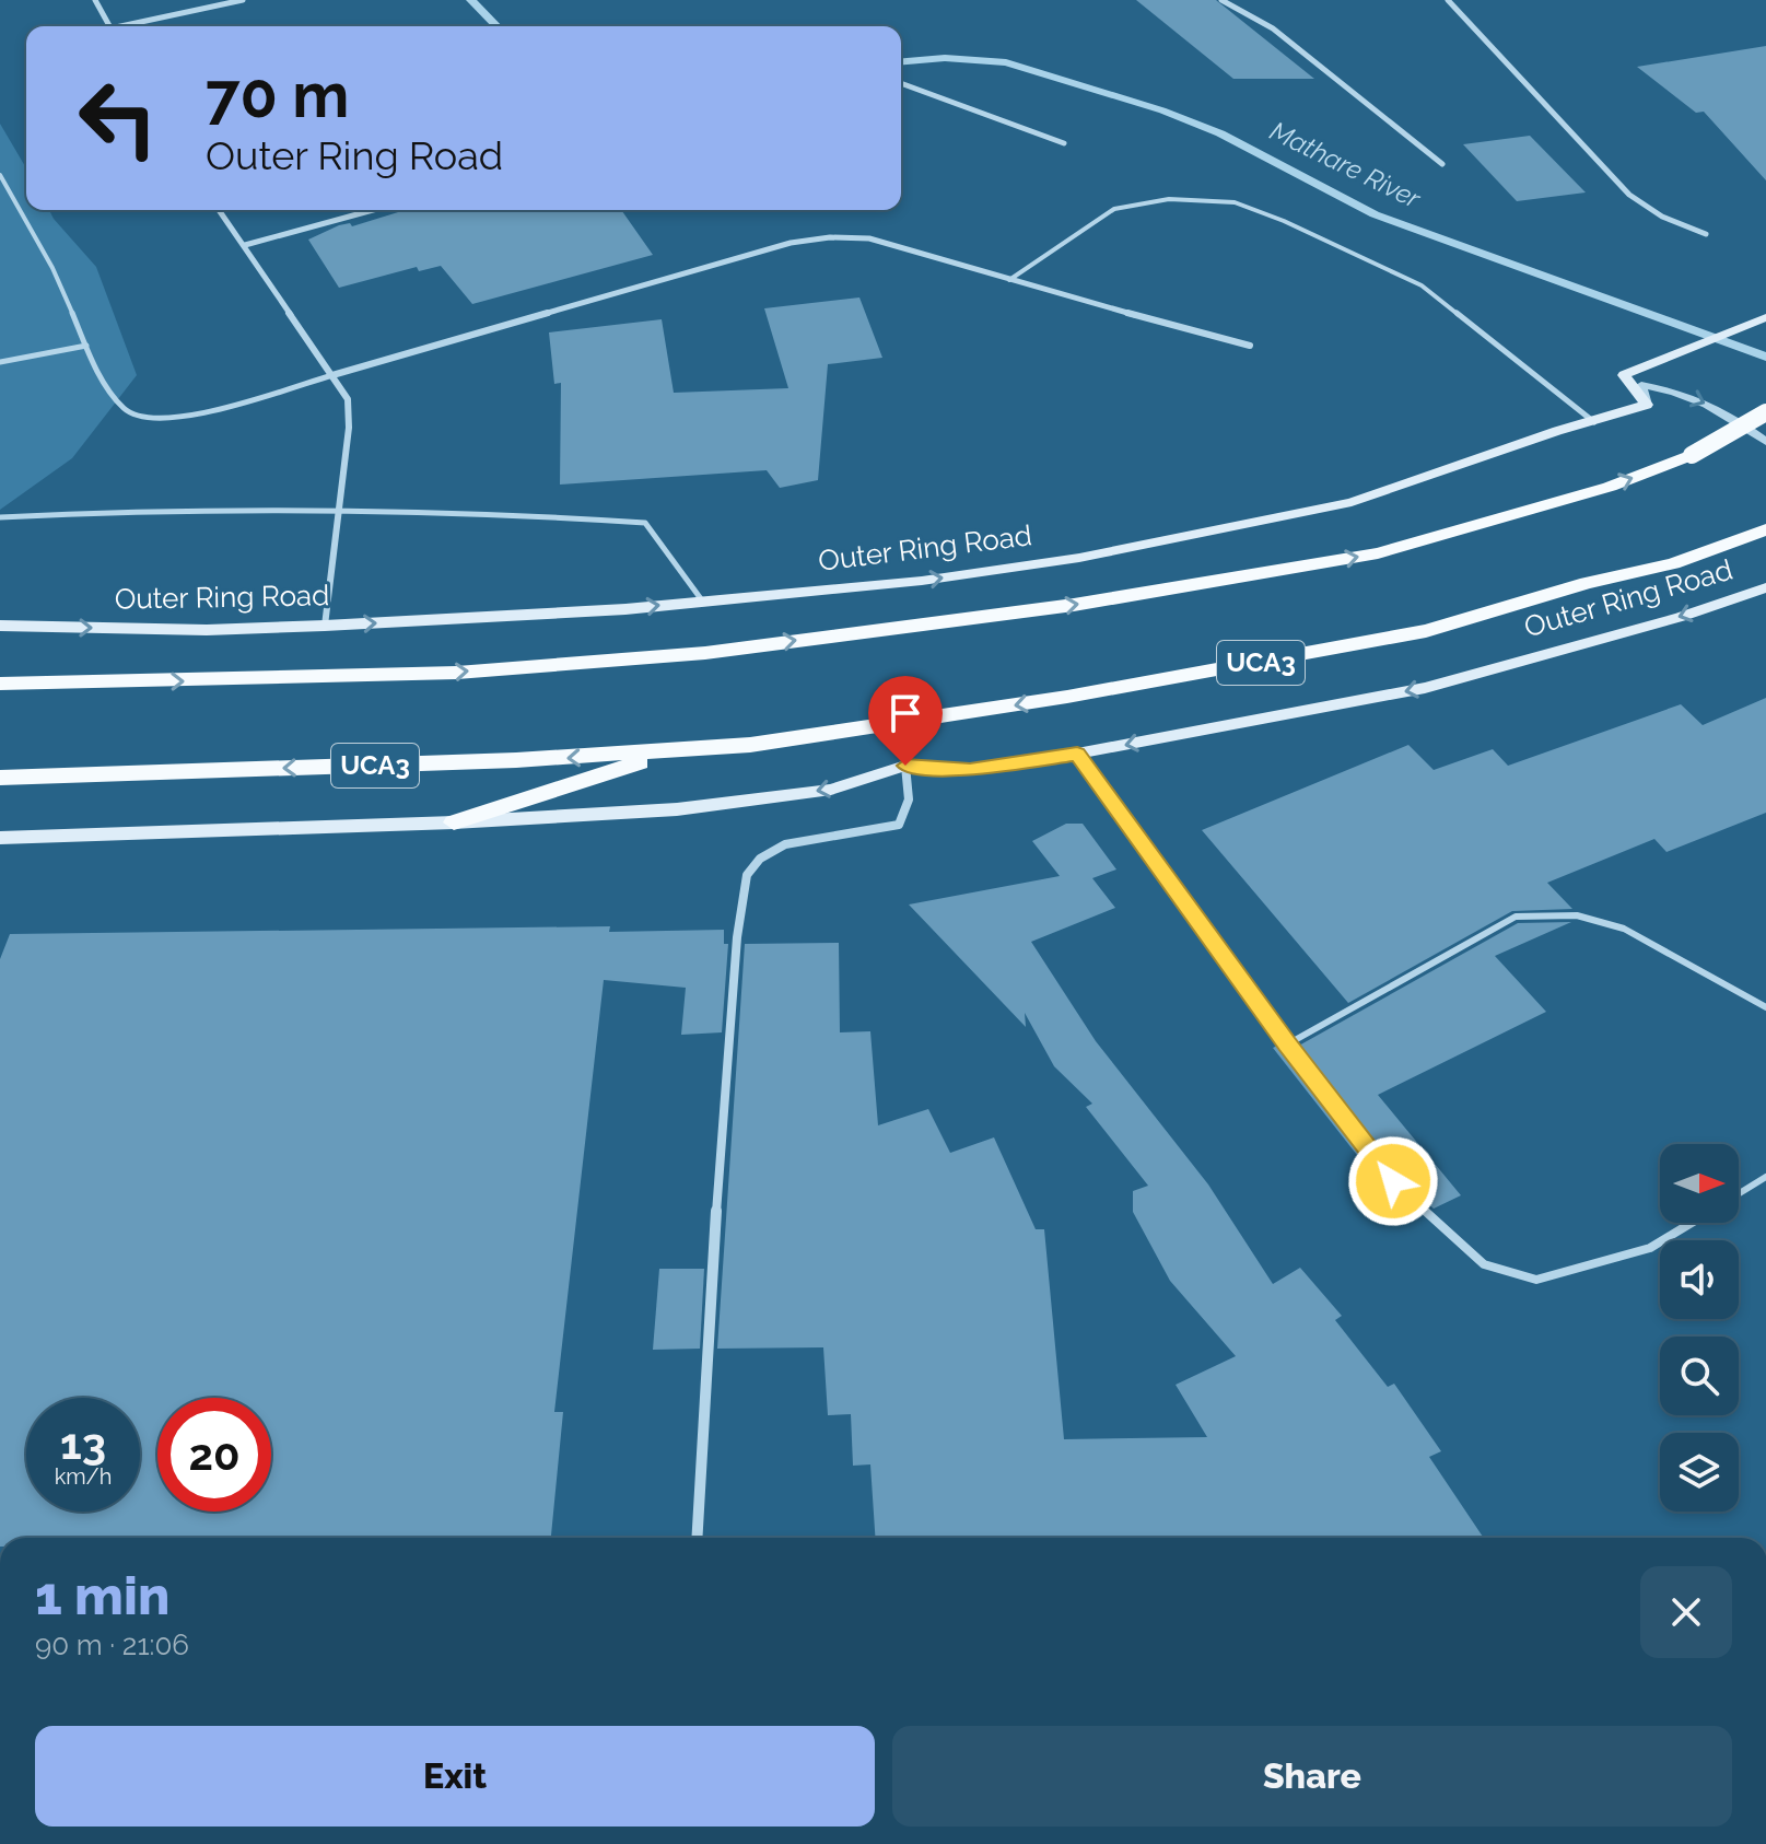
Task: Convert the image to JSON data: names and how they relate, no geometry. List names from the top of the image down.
{
  "streets": {
    "main road": ["Outer Ring Road", "UCA3"]
  },
  "water": ["Mathare River"],
  "north": "right",
  "page": {
    "turn": ["70 m", "Outer Ring Road"],
    "speed": "13 km/h",
    "limit": "20",
    "heading": ["1 min", "90 m · 21:06"],
    "buttons": ["Exit", "Share"]
  }
}
